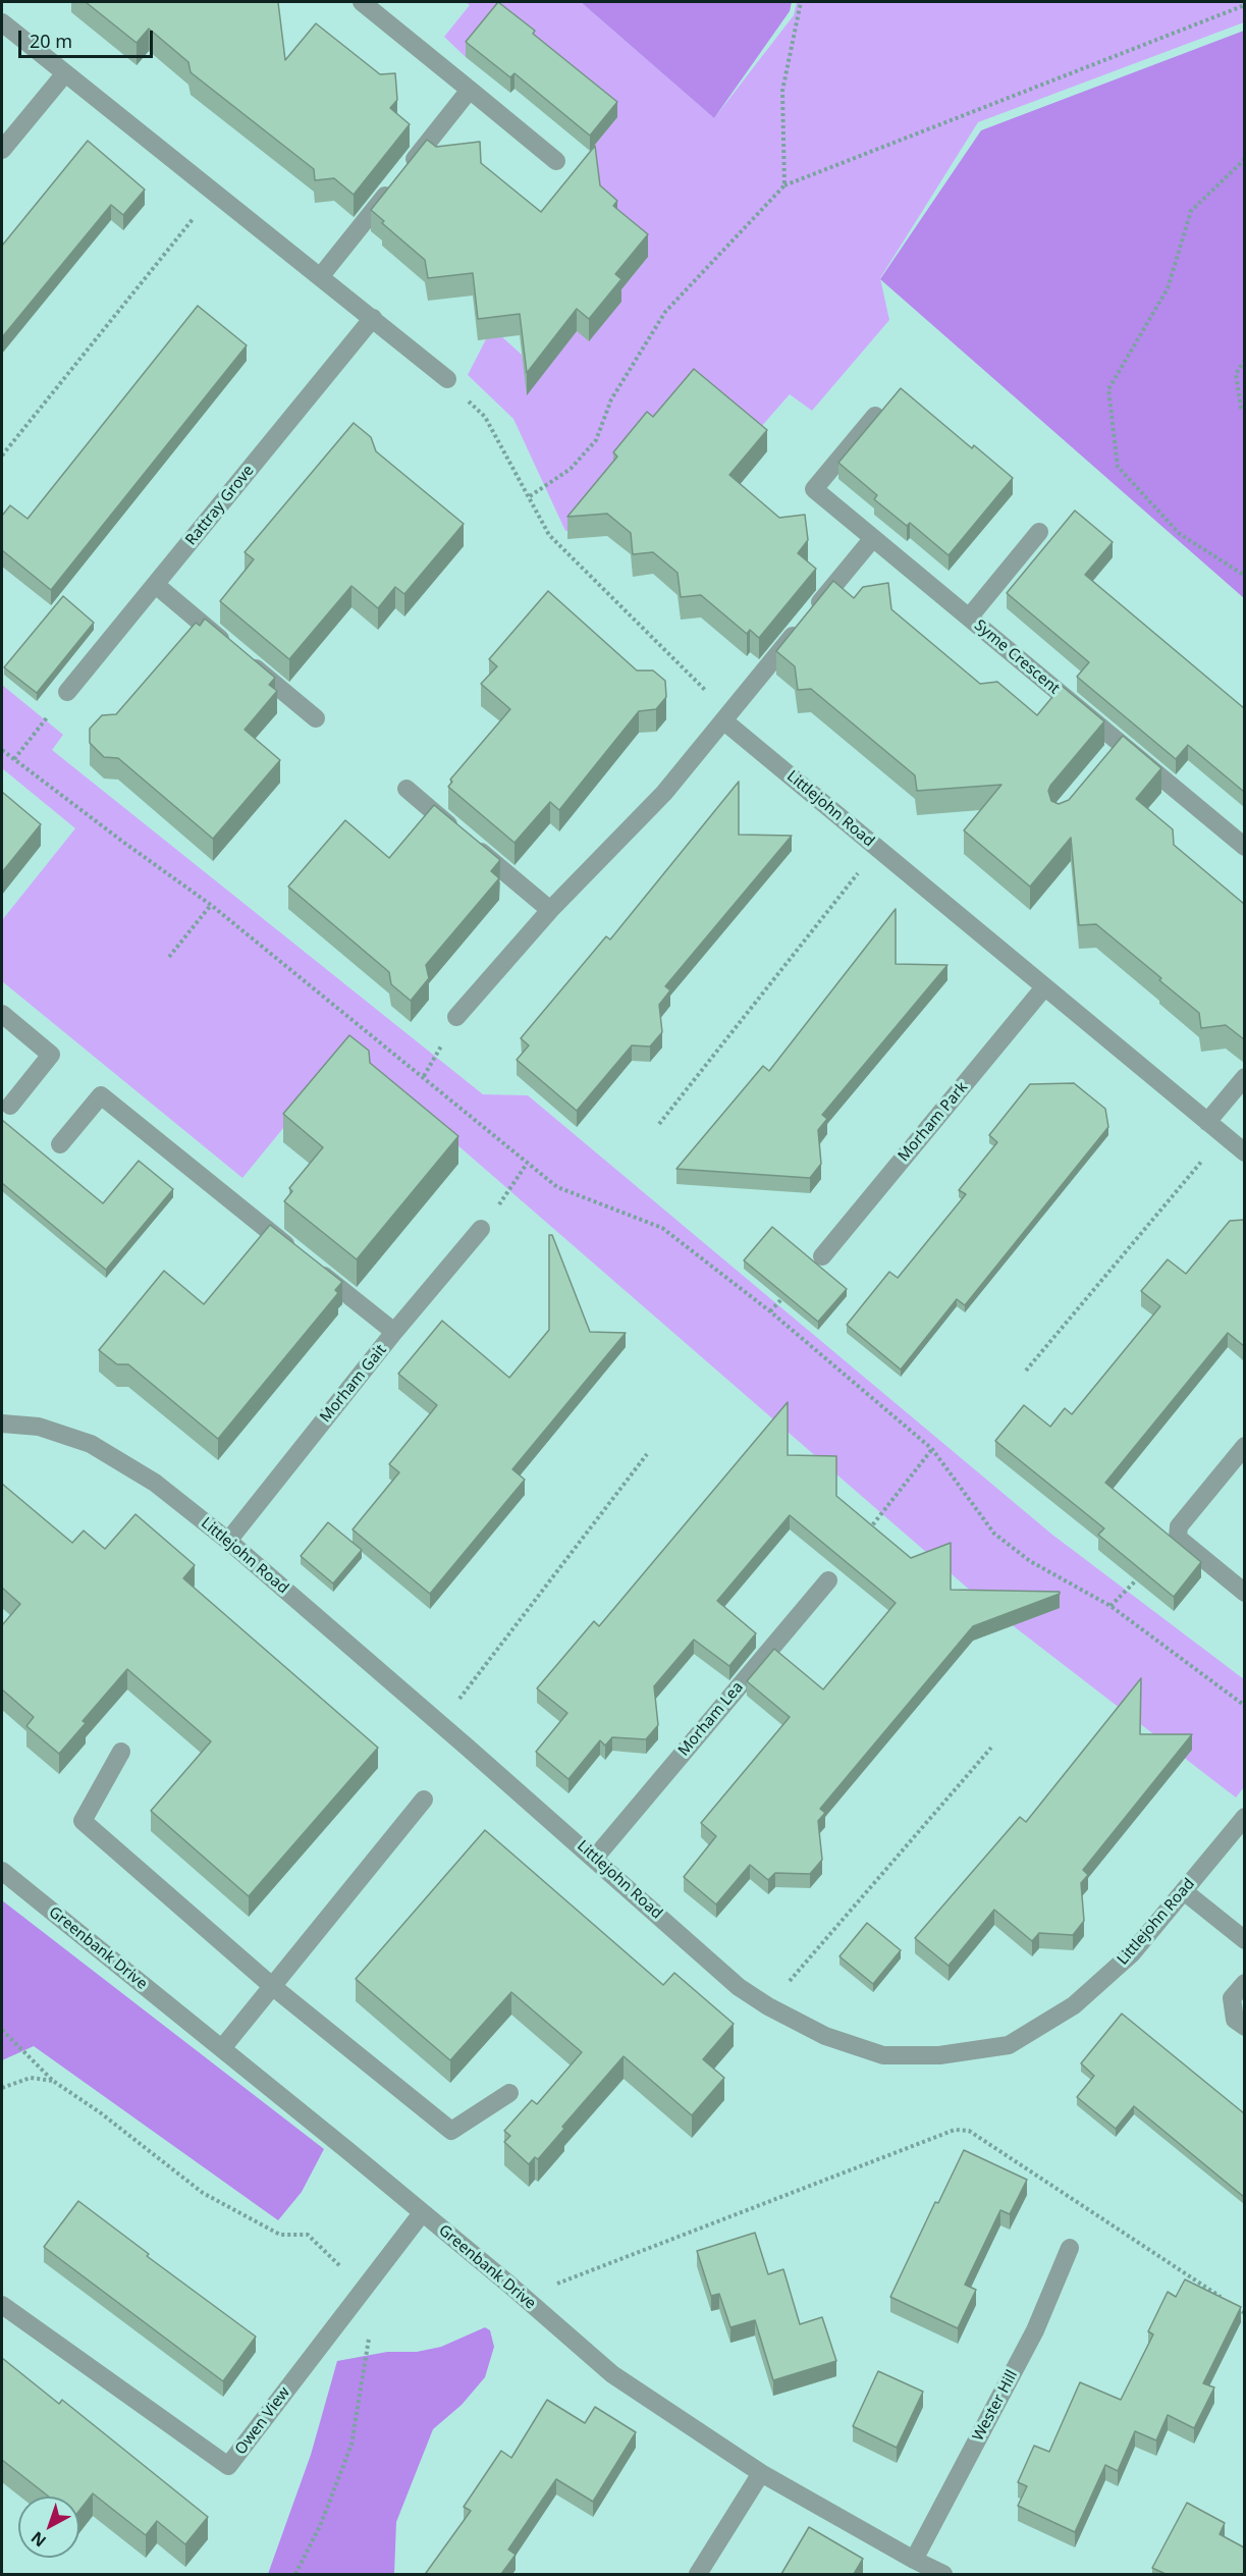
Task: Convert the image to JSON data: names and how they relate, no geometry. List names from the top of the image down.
{
  "streets": {
    "street": [
      "Rattray Grove",
      "Syme Crescent",
      "Littlejohn Road",
      "Morham Park",
      "Morham Gait",
      "Morham Lea",
      "Greenbank Drive",
      "Wester Hill",
      "Owen View"
    ]
  },
  "crossings": [
    ["Littlejohn Road", "Morham Park"],
    ["Littlejohn Road", "Morham Gait"],
    ["Littlejohn Road", "Morham Lea"],
    ["Greenbank Drive", "Owen View"]
  ],
  "scale_bar": "20 m",
  "north": "bottom left"
}
